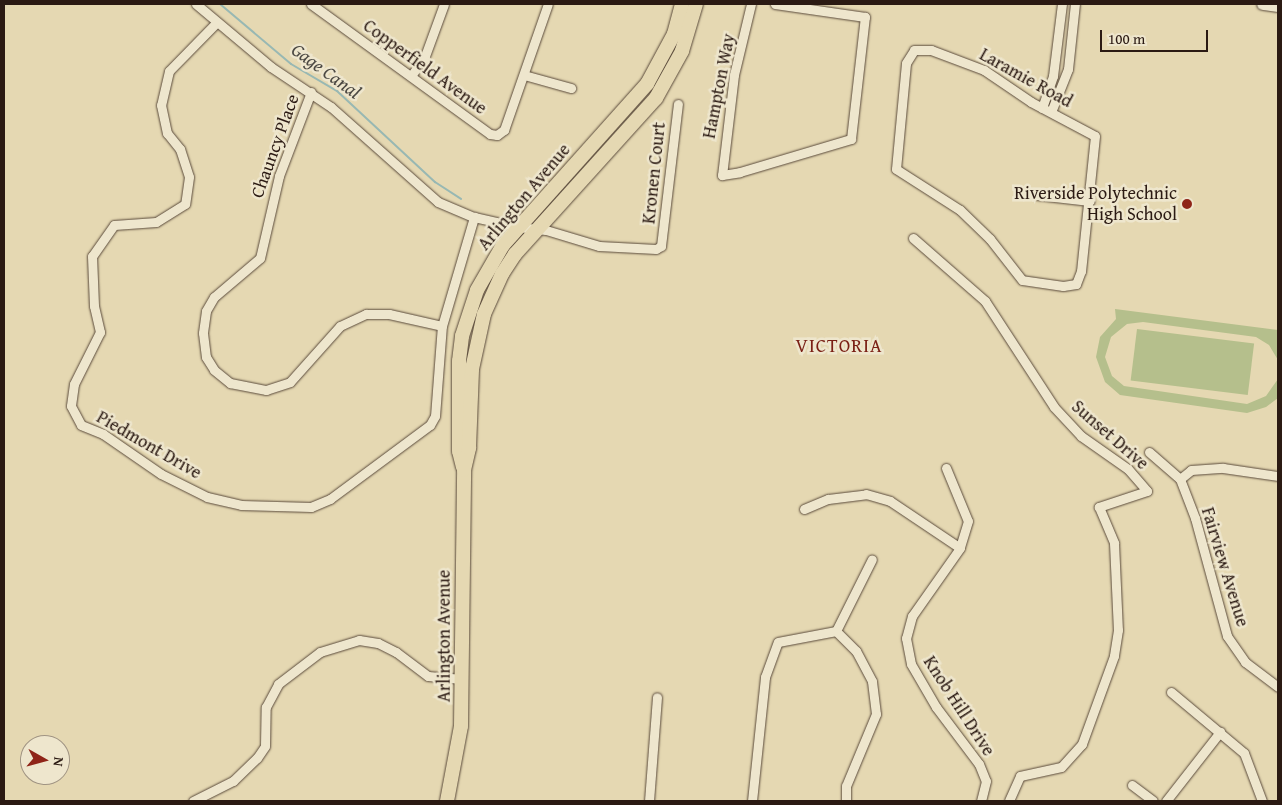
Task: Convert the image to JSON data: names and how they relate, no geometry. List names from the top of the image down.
{
  "streets": {
    "main road": ["Arlington Avenue"],
    "street": [
      "Copperfield Avenue",
      "Laramie Road",
      "Hampton Way",
      "Chauncy Place",
      "Kronen Court",
      "Sunset Drive",
      "Piedmont Drive",
      "Fairview Avenue",
      "Knob Hill Drive"
    ]
  },
  "crossings": [
    ["Chauncy Place", "Piedmont Drive"],
    ["Kronen Court", "Arlington Avenue"]
  ],
  "districts": ["VICTORIA"],
  "water": ["Gage Canal"],
  "places": ["Riverside Polytechnic High School"],
  "scale_bar": "100 m",
  "north": "right"
}
